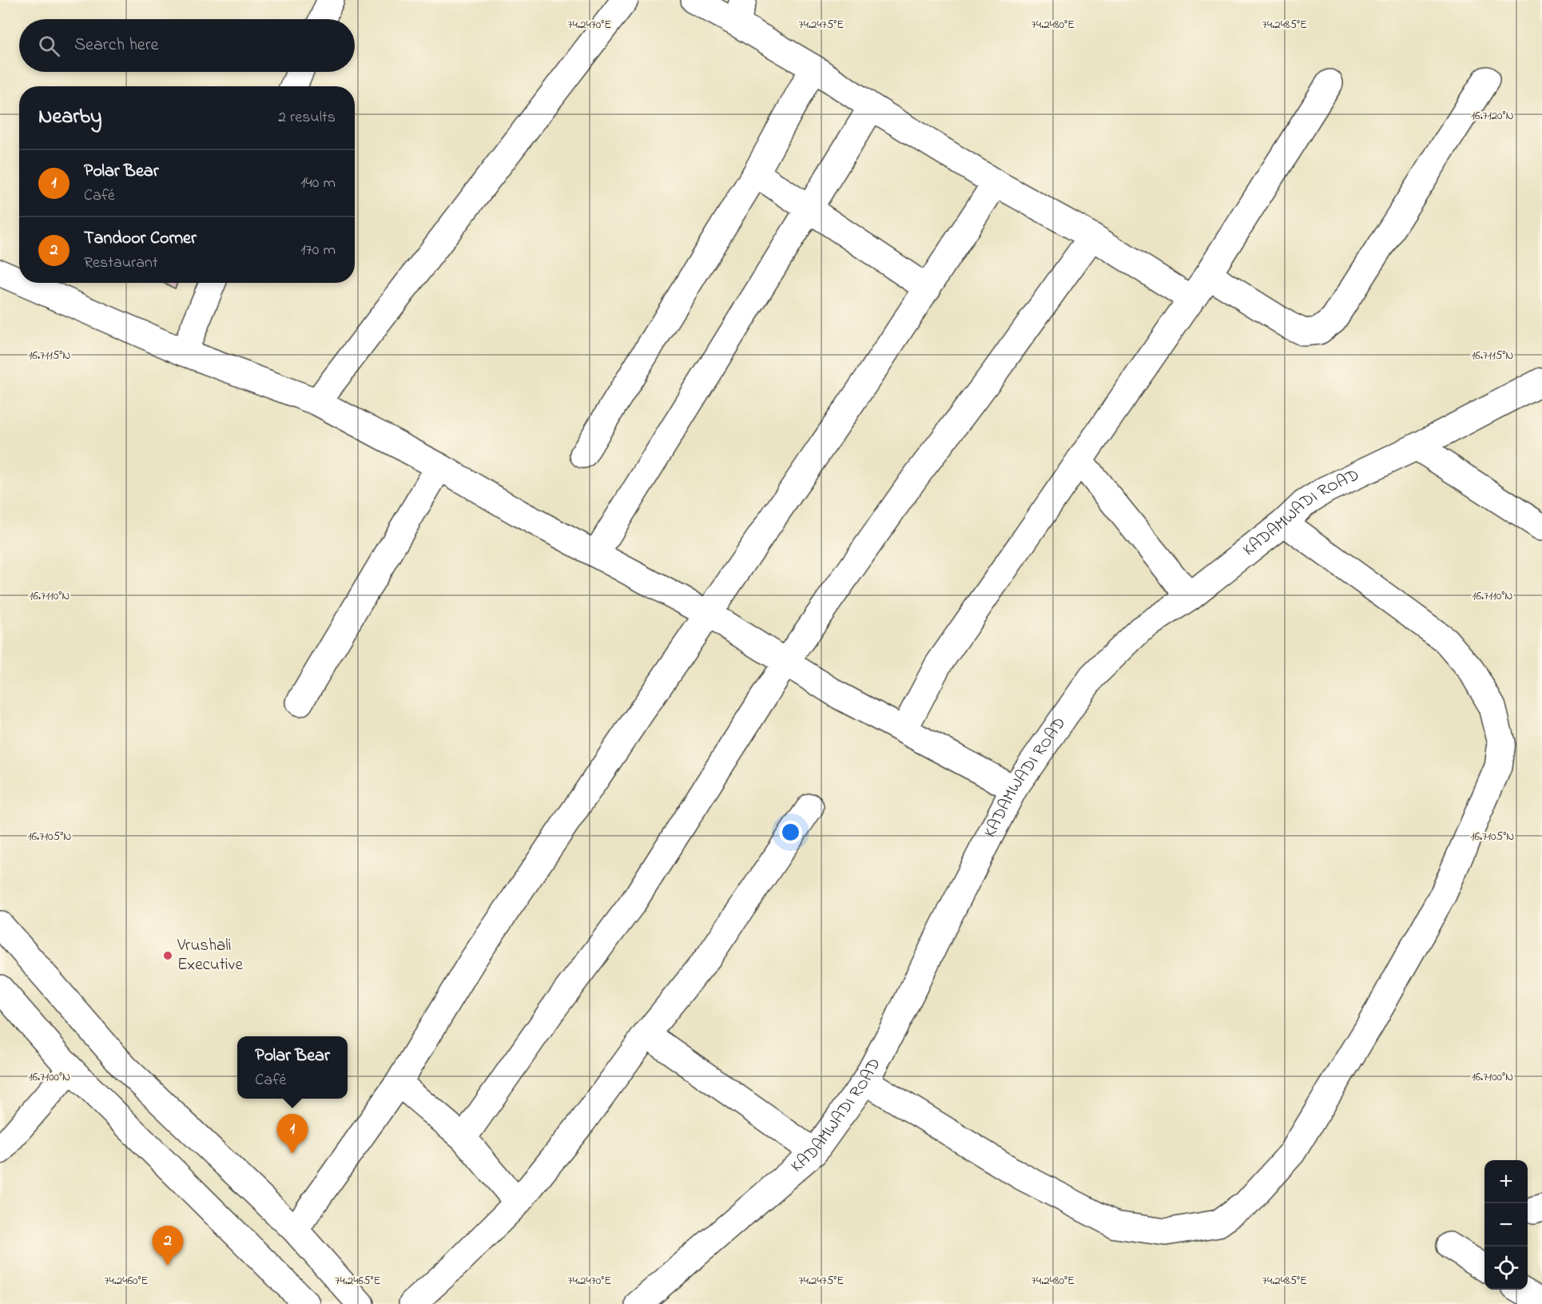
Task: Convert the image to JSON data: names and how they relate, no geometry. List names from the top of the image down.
{
  "streets": {
    "street": ["KADAMWADI ROAD"]
  },
  "places": ["Vrushali Executive"],
  "page": {
    "search": "Search here",
    "heading": ["Nearby", "2 results"],
    "list": [
      {
        "mark": "1",
        "name": "Polar Bear",
        "note": "Café",
        "value": "140 m"
      },
      {
        "mark": "2",
        "name": "Tandoor Corner",
        "note": "Restaurant",
        "value": "170 m"
      }
    ],
    "popup": ["Polar Bear", "Café"],
    "pins": ["1", "2"],
    "map_buttons": ["+", "−"]
  },
  "coordinates": [
    "74.2470°E",
    "74.2475°E",
    "74.2480°E",
    "74.2485°E",
    "16.7120°N",
    "16.7115°N",
    "16.7110°N",
    "16.7105°N",
    "16.7100°N",
    "74.2460°E",
    "74.2465°E"
  ]
}
